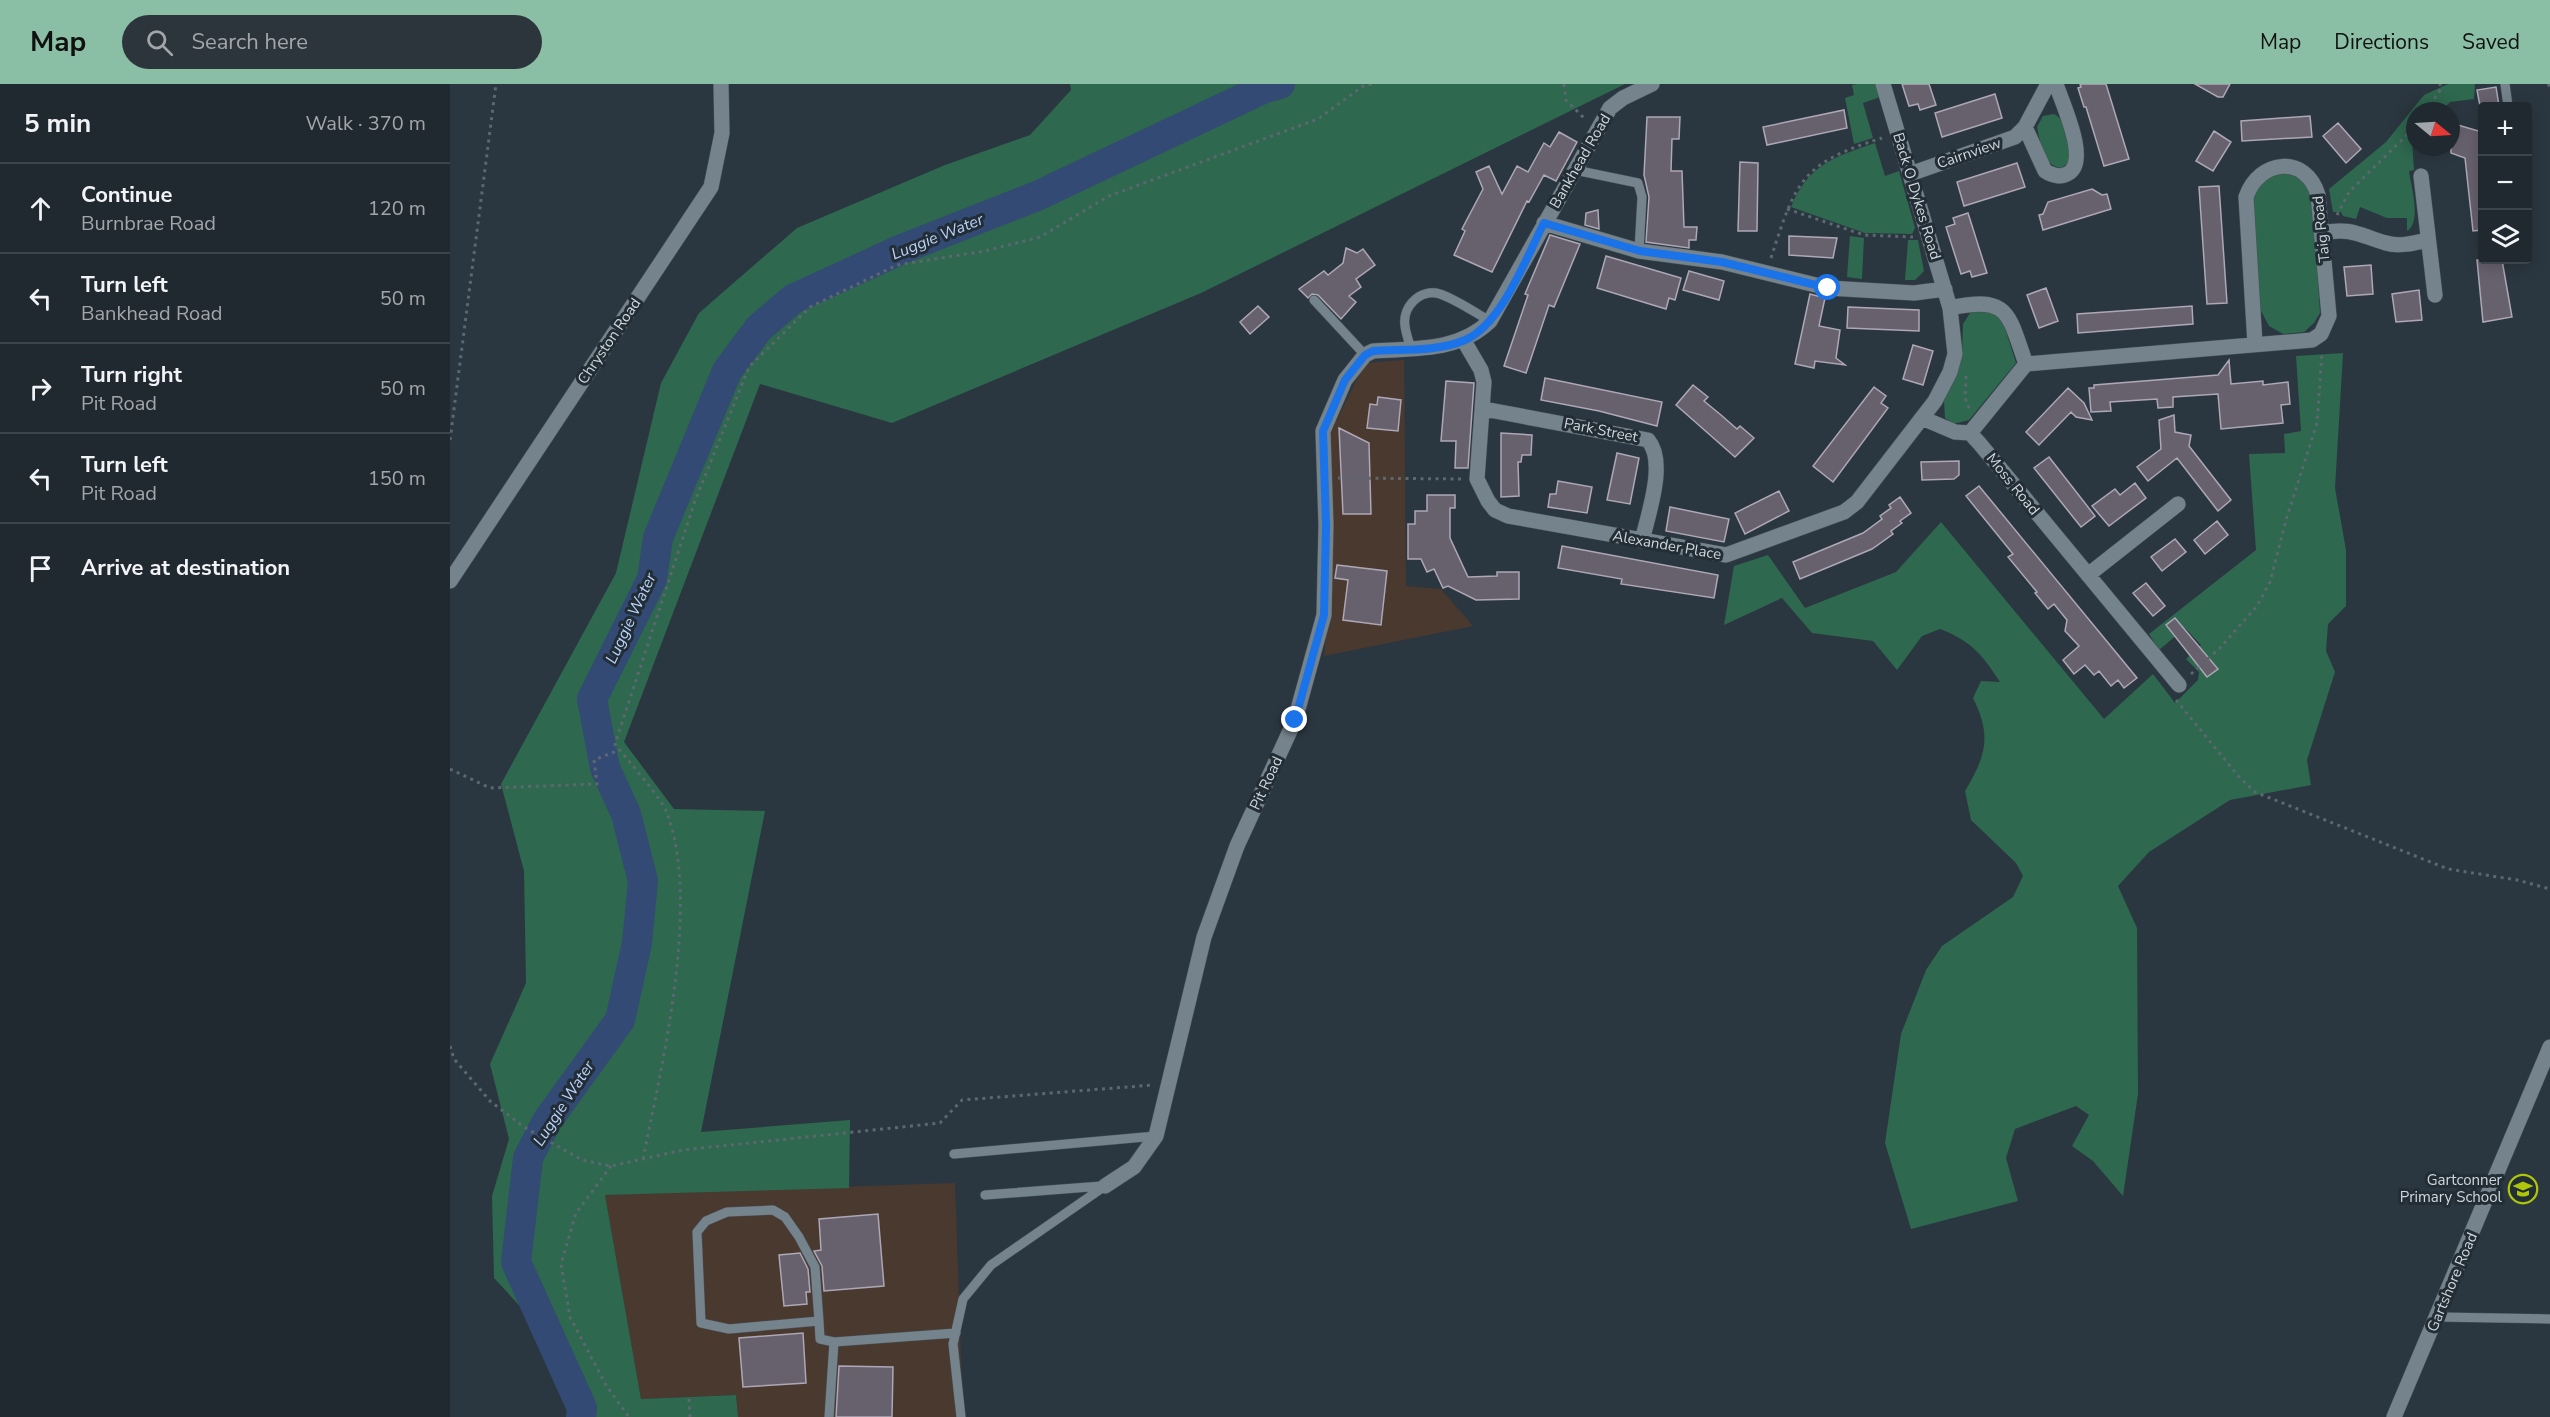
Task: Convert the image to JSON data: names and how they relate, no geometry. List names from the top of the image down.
{
  "streets": {
    "street": [
      "Cairnview",
      "Bankhead Road",
      "Back O Dykes Road",
      "Taig Road",
      "Chryston Road",
      "Park Street",
      "Moss Road",
      "Alexander Place",
      "Pit Road",
      "Gartshore Road"
    ]
  },
  "crossings": [
    ["Cairnview", "Back O Dykes Road"],
    ["Back O Dykes Road", "Alexander Place"],
    ["Park Street", "Alexander Place"]
  ],
  "water": ["Luggie Water"],
  "places": {
    "school or university": ["Gartconner Primary School"]
  },
  "north": "right",
  "page": {
    "header": "Map",
    "search": "Search here",
    "nav": ["Map", "Directions", "Saved"],
    "heading": ["5 min", "Walk · 370 m"],
    "map_buttons": ["+", "−"],
    "list": [
      ["Continue", "Burnbrae Road", "120 m"],
      ["Turn left", "Bankhead Road", "50 m"],
      ["Turn right", "Pit Road", "50 m"],
      ["Turn left", "Pit Road", "150 m"],
      "Arrive at destination"
    ]
  }
}
